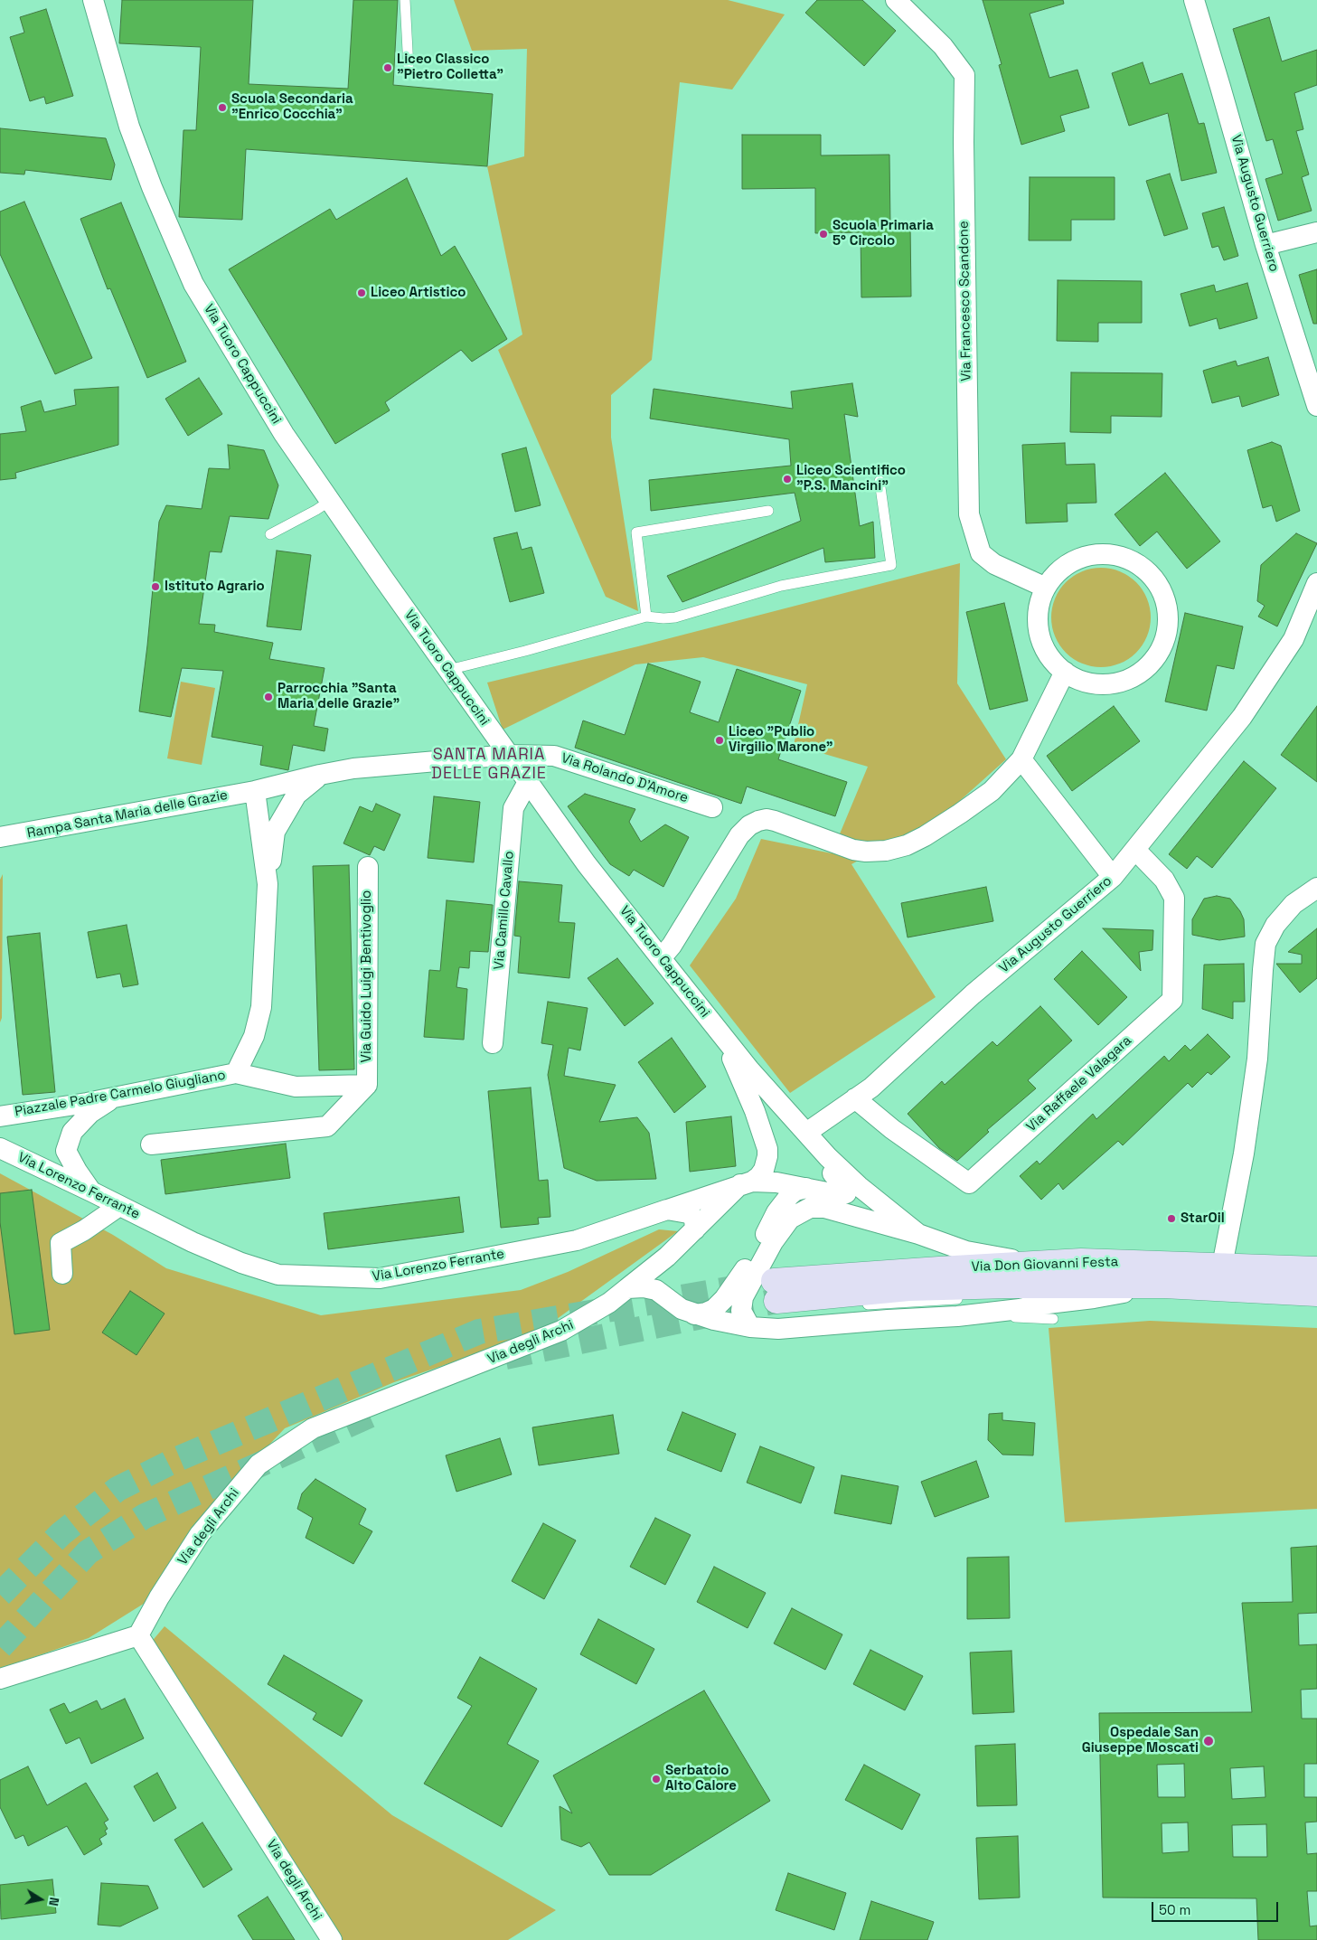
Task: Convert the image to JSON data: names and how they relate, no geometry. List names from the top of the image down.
{
  "streets": {
    "main road": ["Via Don Giovanni Festa"],
    "street": [
      "Via Augusto Guerriero",
      "Via Francesco Scandone",
      "Via Tuoro Cappuccini",
      "Via Rolando D'Amore",
      "Rampa Santa Maria delle Grazie",
      "Via Camillo Cavallo",
      "Via Guido Luigi Bentivoglio",
      "Via Raffaele Valagara",
      "Piazzale Padre Carmelo Giugliano",
      "Via Lorenzo Ferrante",
      "Via degli Archi"
    ]
  },
  "crossings": [
    ["Via Augusto Guerriero", "Via Tuoro Cappuccini"],
    ["Via Augusto Guerriero", "Via Raffaele Valagara"],
    ["Via Tuoro Cappuccini", "Via Rolando D'Amore"],
    ["Via Tuoro Cappuccini", "Via Camillo Cavallo"],
    ["Via Tuoro Cappuccini", "Via degli Archi"],
    ["Via Rolando D'Amore", "Rampa Santa Maria delle Grazie"],
    ["Via Rolando D'Amore", "Piazzale Padre Carmelo Giugliano"],
    ["Rampa Santa Maria delle Grazie", "Piazzale Padre Carmelo Giugliano"],
    ["Via Lorenzo Ferrante", "Via degli Archi"]
  ],
  "districts": ["SANTA MARIA DELLE GRAZIE"],
  "places": [
    "Liceo Classico \"Pietro Colletta\"",
    "Scuola Secondaria \"Enrico Cocchia\"",
    "Scuola Primaria 5° Circolo",
    "Liceo Artistico",
    "Liceo Scientifico \"P.S. Mancini\"",
    "Istituto Agrario",
    "Parrocchia \"Santa Maria delle Grazie\"",
    "Liceo \"Publio Virgilio Marone\"",
    "StarOil",
    "Ospedale San Giuseppe Moscati",
    "Serbatoio Alto Calore"
  ],
  "scale_bar": "50 m",
  "north": "right"
}
